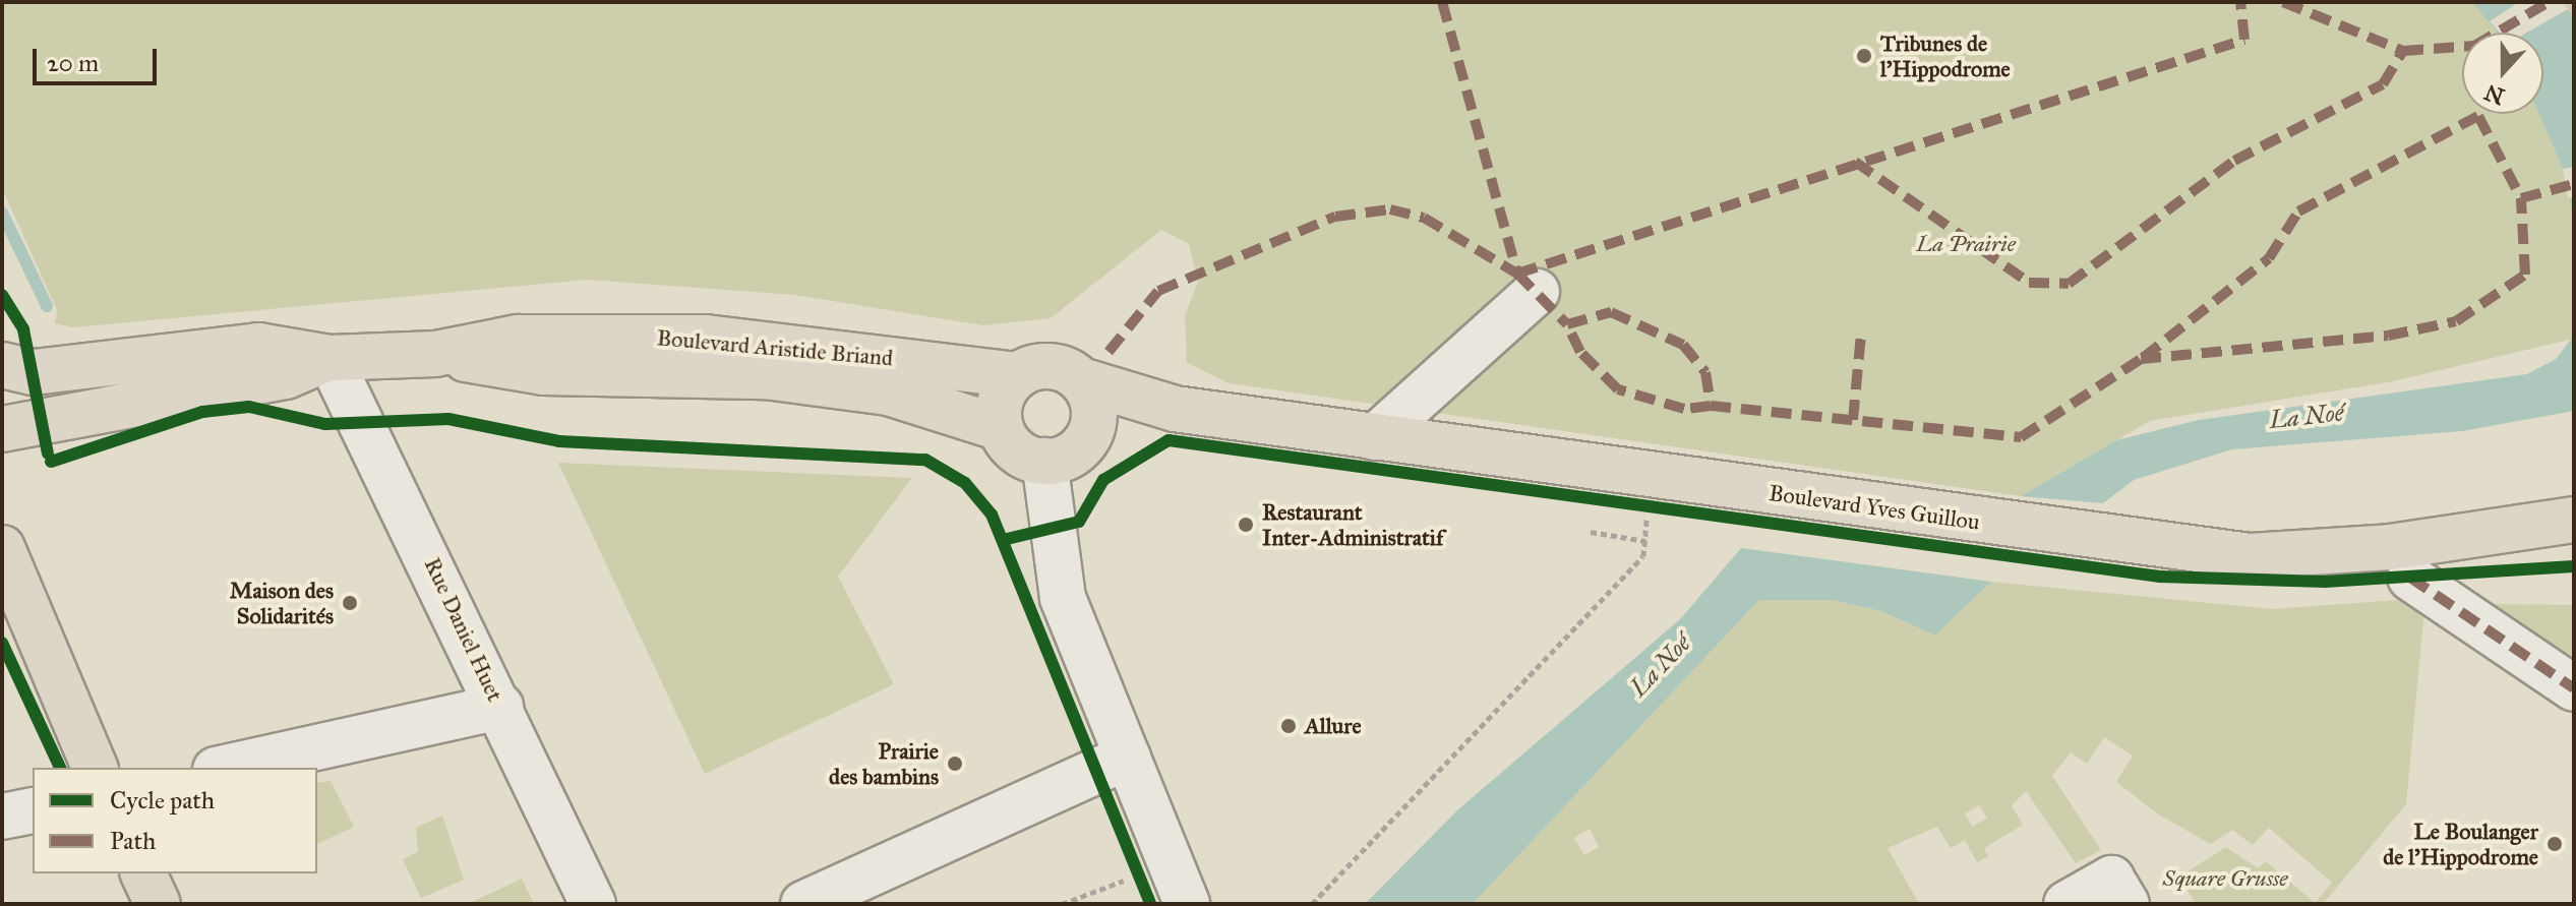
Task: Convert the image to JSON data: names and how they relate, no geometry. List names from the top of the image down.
{
  "streets": {
    "main road": ["Boulevard Aristide Briand", "Boulevard Yves Guillou"],
    "street": ["Rue Daniel Huet"]
  },
  "crossings": [
    ["Boulevard Aristide Briand", "Boulevard Yves Guillou"],
    ["Boulevard Aristide Briand", "Rue Daniel Huet"]
  ],
  "water": ["La Noé"],
  "parks": ["La Prairie", "Square Grusse"],
  "places": [
    "Tribunes de l'Hippodrome",
    "Restaurant Inter-Administratif",
    "Maison des Solidarités",
    "Allure",
    "Prairie des bambins",
    "Le Boulanger de l’Hippodrome"
  ],
  "legend": ["Cycle path", "Path"],
  "scale_bar": "20 m",
  "north": "bottom"
}
